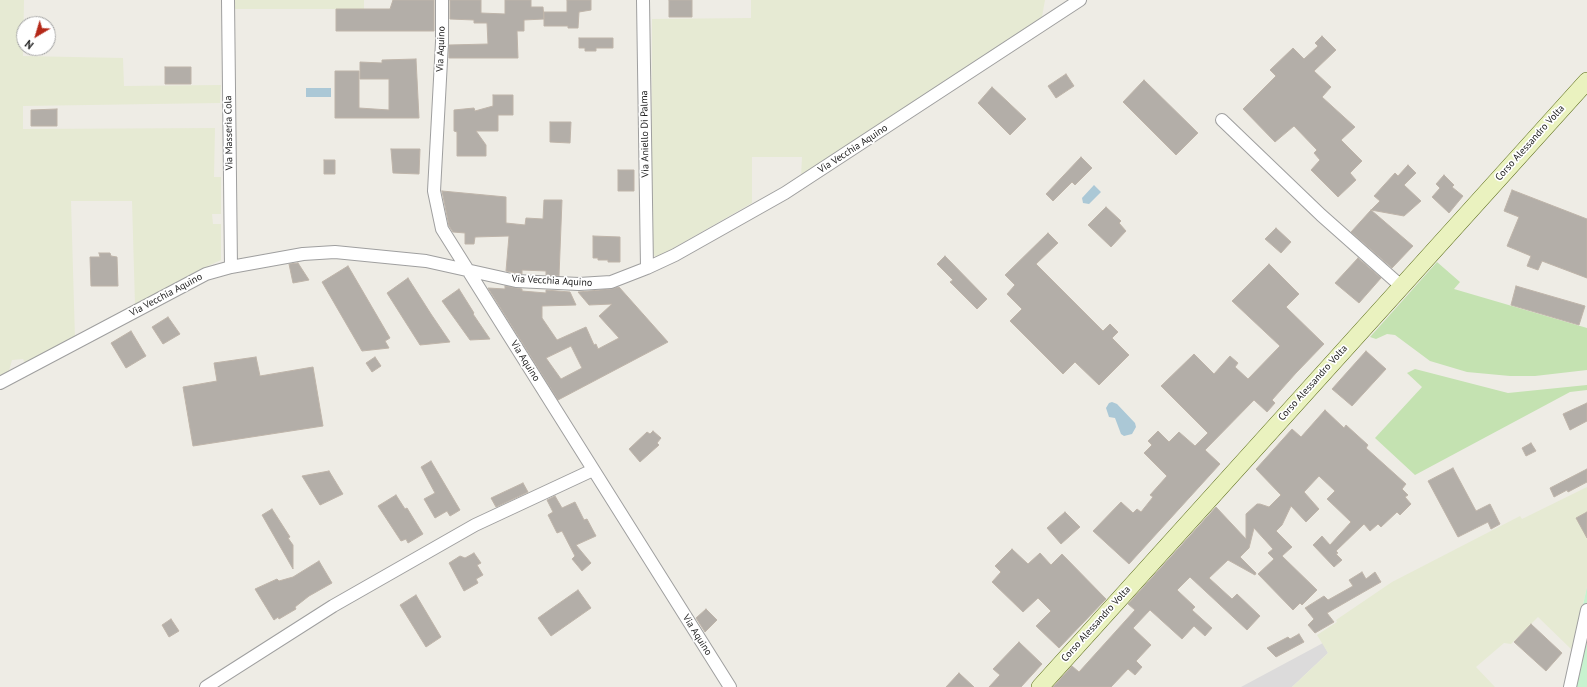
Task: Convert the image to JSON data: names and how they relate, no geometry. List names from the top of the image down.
{
  "streets": {
    "main road": ["Corso Alessandro Volta"],
    "street": [
      "Via Aquino",
      "Via Masseria Cola",
      "Via Aniello Di Palma",
      "Via Vecchia Aquino"
    ]
  },
  "crossings": [
    ["Via Aquino", "Via Vecchia Aquino"],
    ["Via Masseria Cola", "Via Vecchia Aquino"],
    ["Via Aniello Di Palma", "Via Vecchia Aquino"]
  ],
  "north": "bottom left"
}
